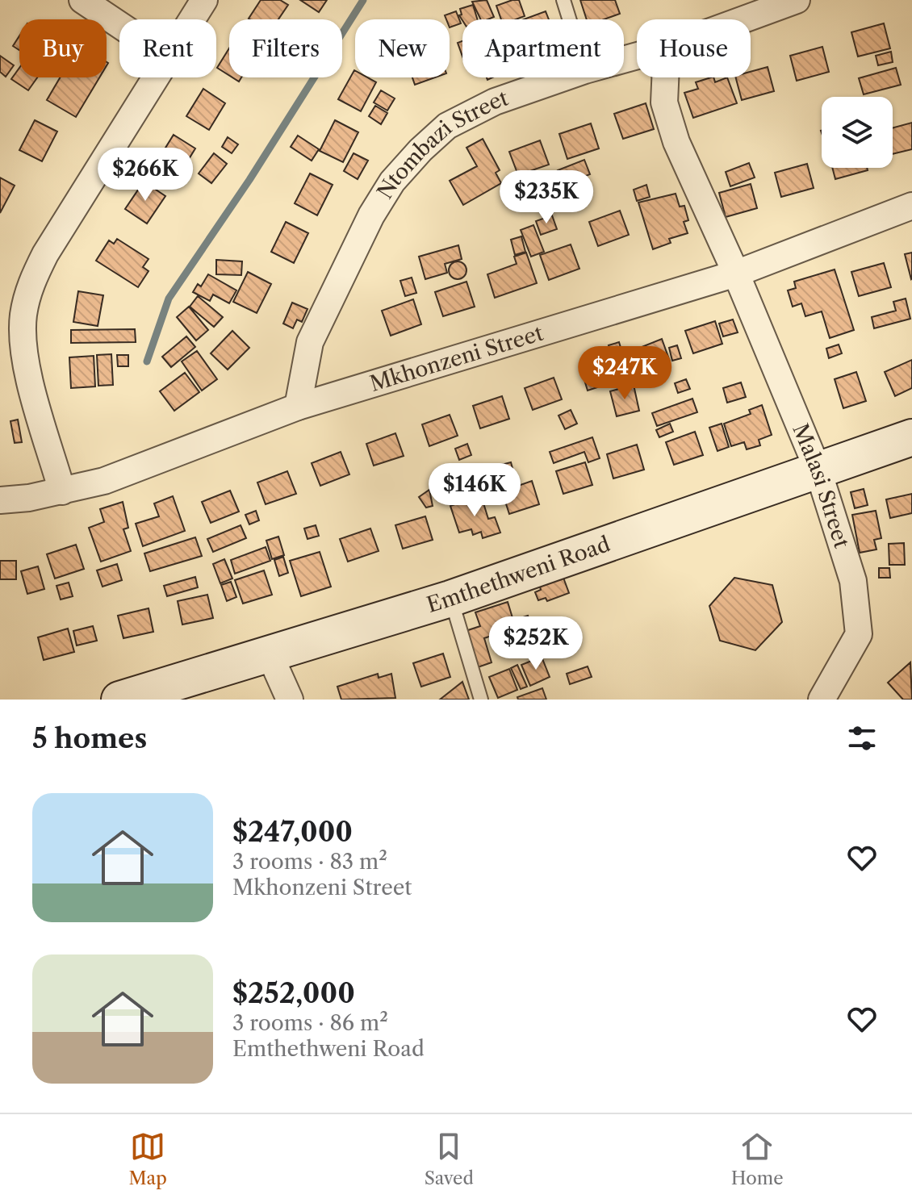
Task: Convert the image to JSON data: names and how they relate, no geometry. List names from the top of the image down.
{
  "streets": {
    "street": [
      "Ntombazi Street",
      "Mkhonzeni Street",
      "Malasi Street",
      "Emthethweni Road"
    ]
  },
  "crossings": [
    ["Ntombazi Street", "Mkhonzeni Street"],
    ["Mkhonzeni Street", "Malasi Street"],
    ["Malasi Street", "Emthethweni Road"]
  ],
  "page": {
    "chip": [
      "Buy",
      "Rent",
      "Filters",
      "New",
      "Apartment",
      "House"
    ],
    "price": [
      "$266K",
      "$235K",
      "$247K",
      "$146K",
      "$252K"
    ],
    "heading": "5 homes",
    "list": [
      {
        "name": "$247,000",
        "note": "3 rooms · 83 m² · Mkhonzeni Street"
      },
      {
        "name": "$252,000",
        "note": "3 rooms · 86 m² · Emthethweni Road"
      }
    ],
    "tabs": ["Map", "Saved", "Home"]
  }
}
